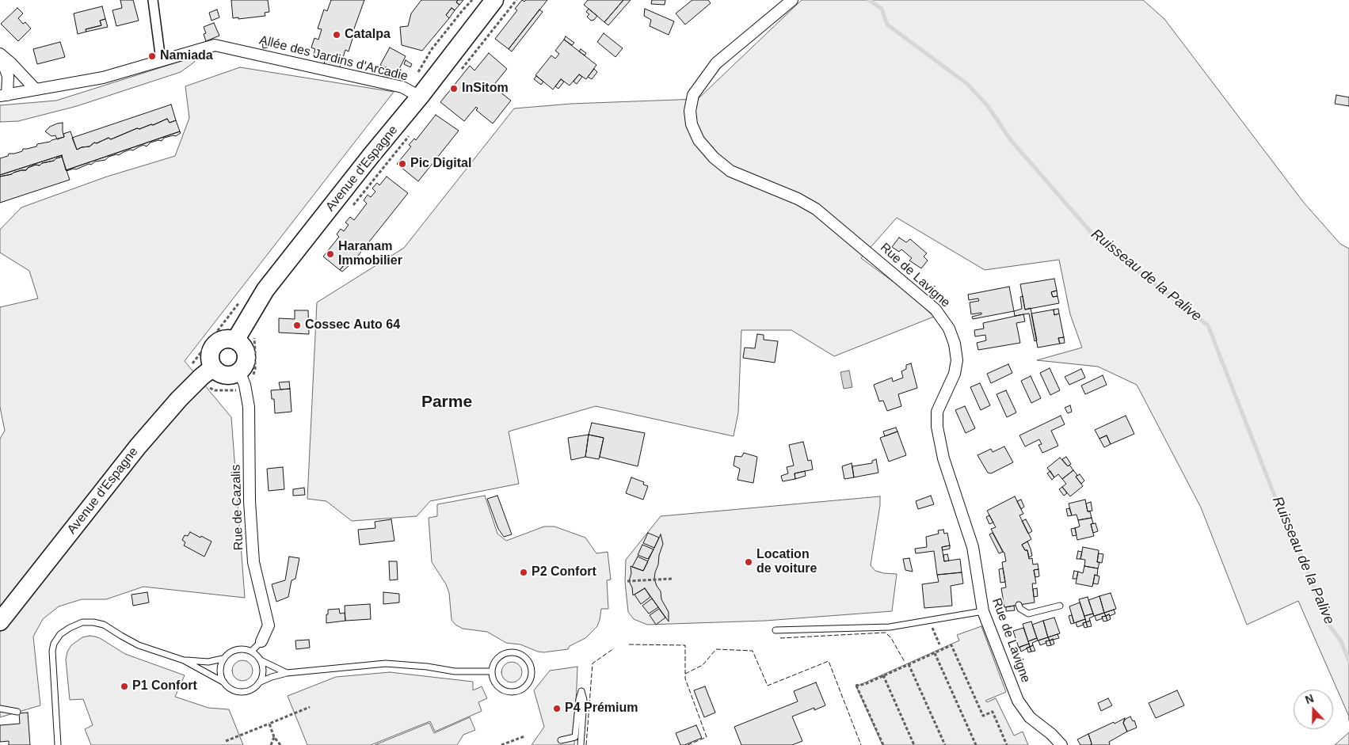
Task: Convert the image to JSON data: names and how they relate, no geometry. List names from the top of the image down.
{
  "streets": {
    "main road": ["Avenue d'Espagne"],
    "street": ["Allée des Jardins d'Arcadie", "Rue de Lavigne", "Rue de Cazalis"]
  },
  "crossings": [
    ["Allée des Jardins d'Arcadie", "Avenue d'Espagne"],
    ["Avenue d'Espagne", "Rue de Cazalis"]
  ],
  "districts": ["Parme"],
  "water": ["Ruisseau de la Palive"],
  "places": [
    "Catalpa",
    "Namiada",
    "InSitom",
    "Pic Digital",
    "Haranam Immobilier",
    "Cossec Auto 64",
    "Location de voiture",
    "P2 Confort",
    "P1 Confort",
    "P4 Prémium"
  ],
  "north": "top"
}
